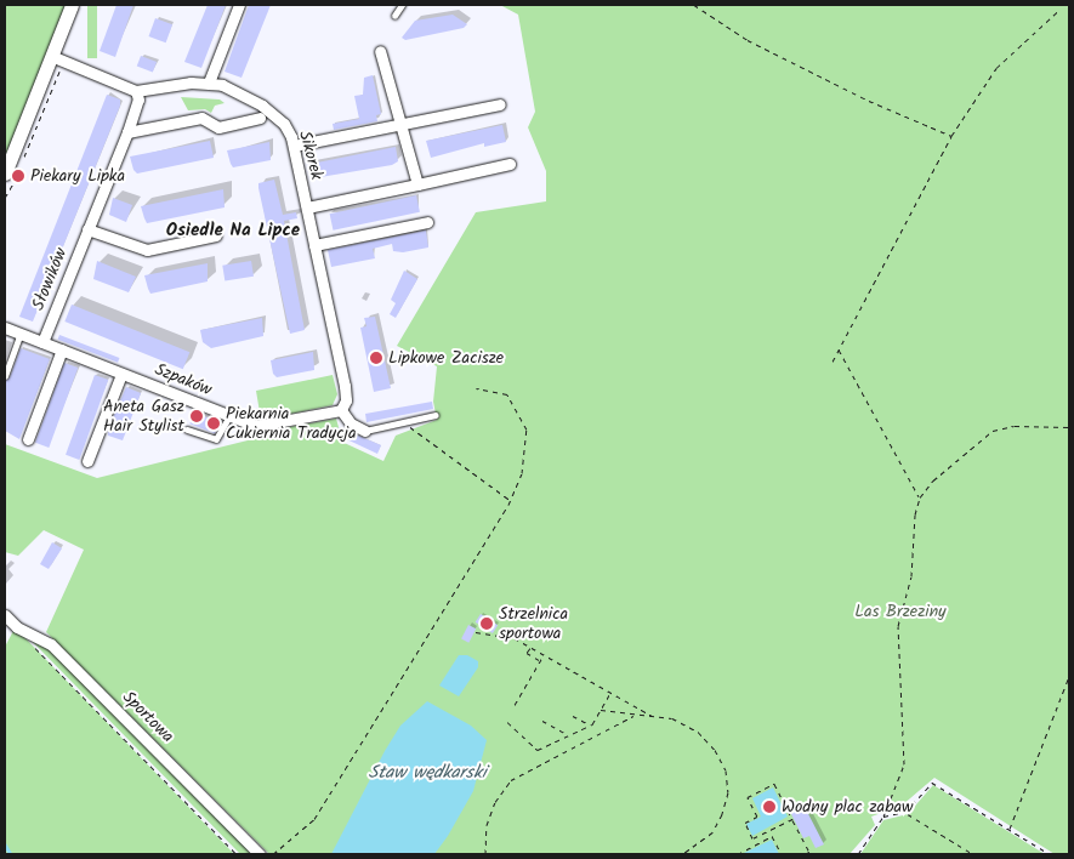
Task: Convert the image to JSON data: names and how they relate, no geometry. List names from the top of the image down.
{
  "streets": {
    "street": [
      "Sikorek",
      "Słowików",
      "Szpaków",
      "Sportowa"
    ]
  },
  "crossings": [
    ["Sikorek", "Słowików"],
    ["Sikorek", "Szpaków"],
    ["Słowików", "Szpaków"]
  ],
  "districts": ["Osiedle Na Lipce"],
  "water": ["Staw wędkarski"],
  "parks": ["Las Brzeziny"],
  "places": [
    "Piekary Lipka",
    "Lipkowe Zacisze",
    "Aneta Gasz Hair Stylist",
    "Piekarnia Cukiernia Tradycja",
    "Strzelnica sportowa",
    "Wodny plac zabaw"
  ]
}
